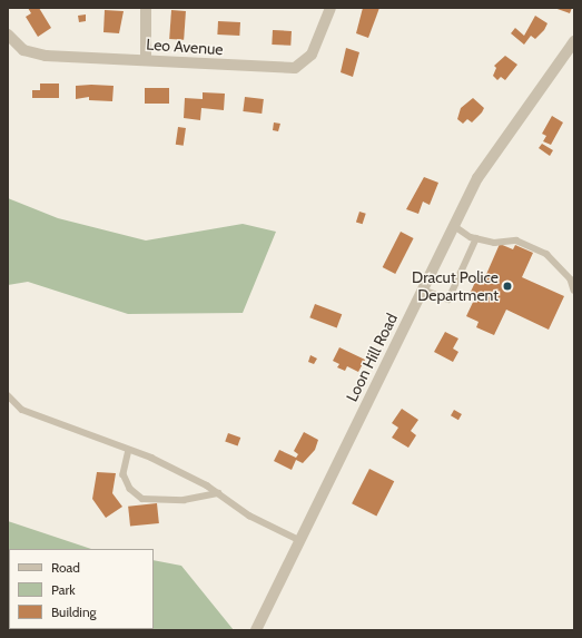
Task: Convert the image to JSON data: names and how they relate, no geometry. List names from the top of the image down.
{
  "streets": {
    "street": ["Leo Avenue", "Loon Hill Road"]
  },
  "places": ["Dracut Police Department"],
  "legend": ["Road", "Park", "Building"]
}
